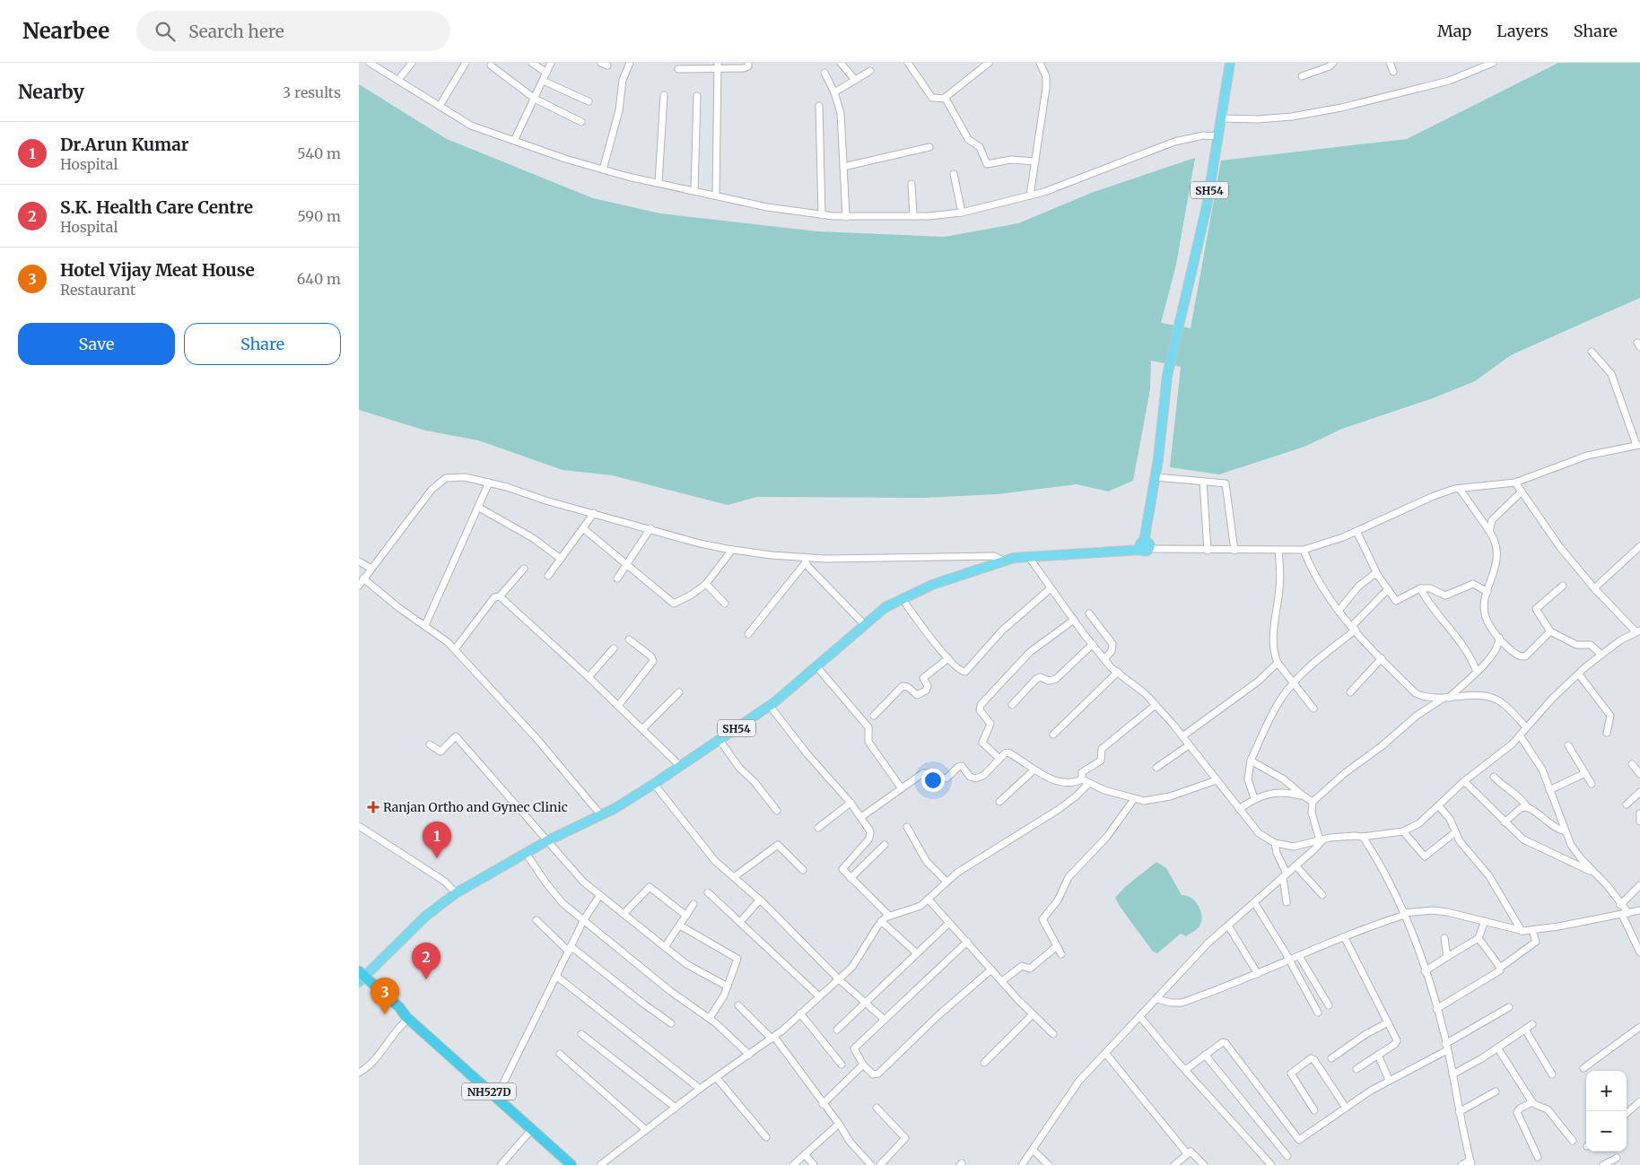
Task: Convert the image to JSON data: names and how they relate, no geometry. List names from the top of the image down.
{
  "streets": {
    "highway": ["NH527D"],
    "main road": ["SH54"]
  },
  "crossings": [
    ["SH54", "NH527D"]
  ],
  "places": {
    "health": ["Ranjan Ortho and Gynec Clinic"]
  },
  "page": {
    "header": "Nearbee",
    "search": "Search here",
    "nav": ["Map", "Layers", "Share"],
    "heading": ["Nearby", "3 results"],
    "list": [
      {
        "mark": "1",
        "name": "Dr.Arun Kumar",
        "note": "Hospital",
        "value": "540 m"
      },
      {
        "mark": "2",
        "name": "S.K. Health Care Centre",
        "note": "Hospital",
        "value": "590 m"
      },
      {
        "mark": "3",
        "name": "Hotel Vijay Meat House",
        "note": "Restaurant",
        "value": "640 m"
      }
    ],
    "buttons": ["Save", "Share"],
    "pins": ["1", "2", "3"],
    "map_buttons": ["+", "−"]
  }
}
